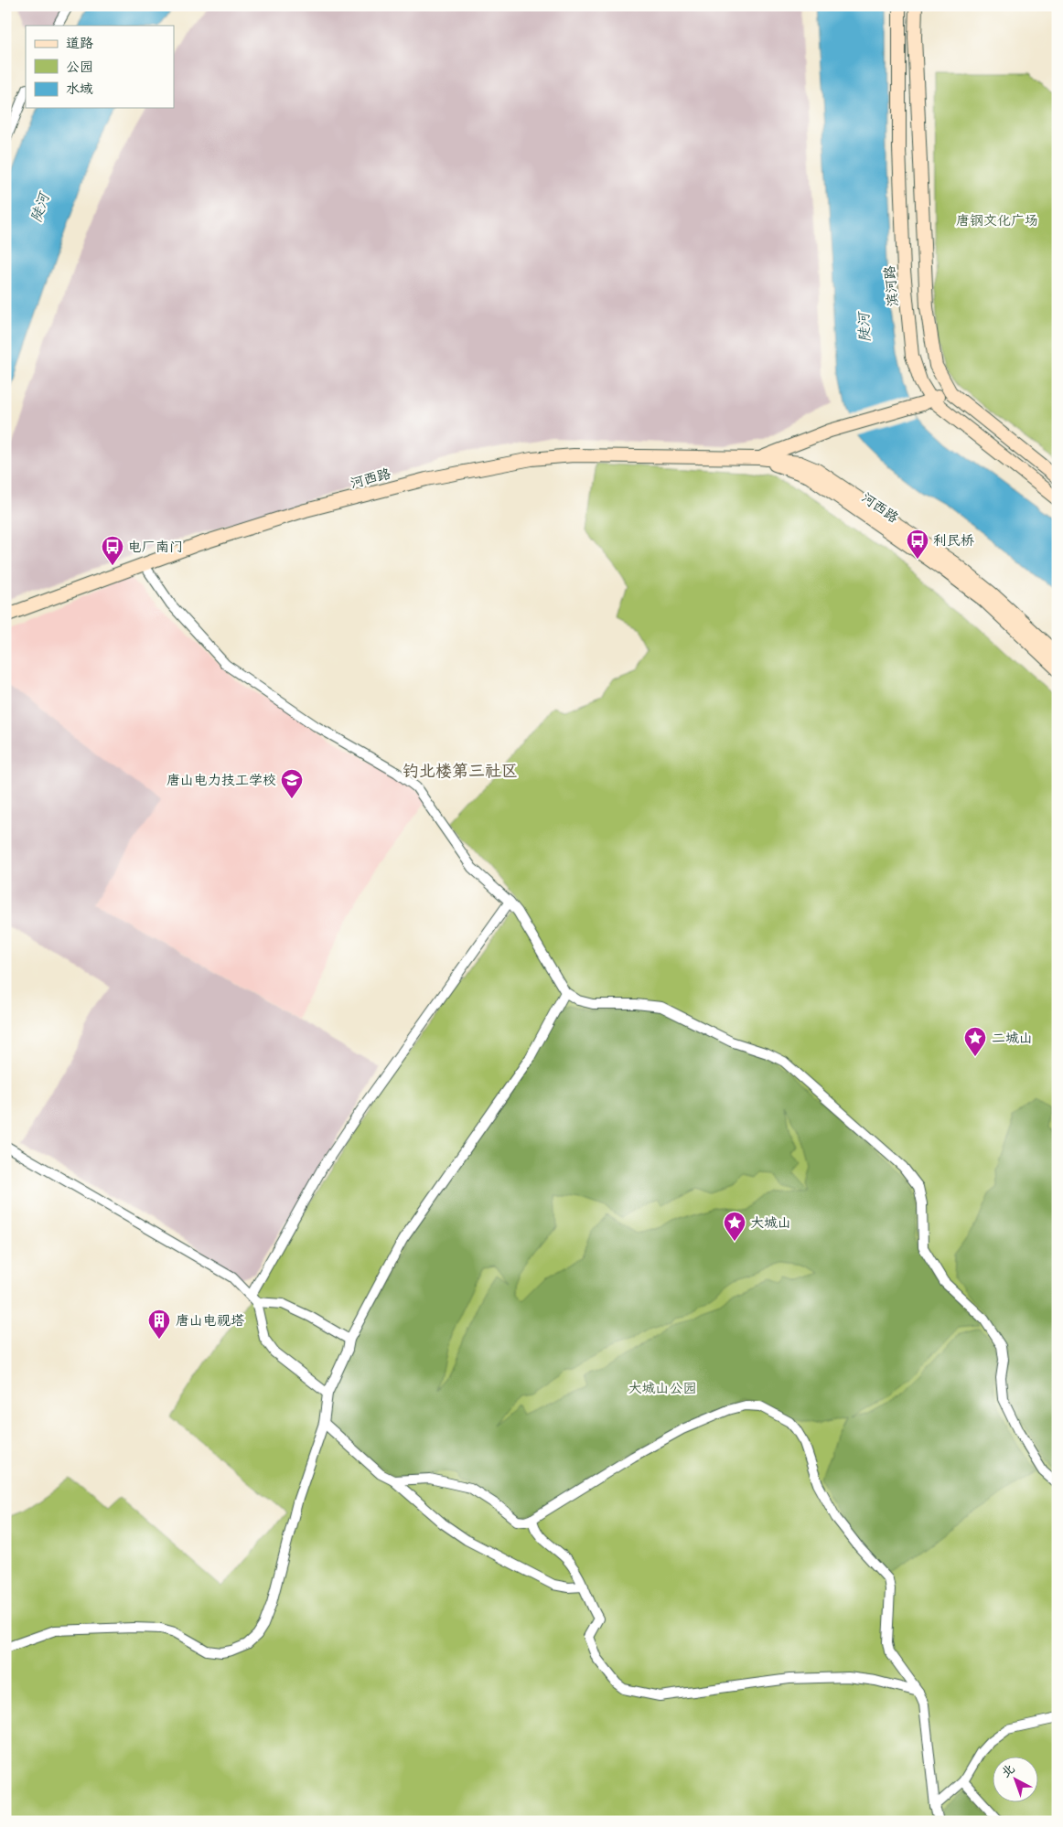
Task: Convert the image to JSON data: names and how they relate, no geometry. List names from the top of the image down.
{
  "streets": {
    "street": ["滨河路", "河西路"]
  },
  "districts": ["钓北楼第三社区"],
  "water": ["陡河"],
  "parks": ["唐钢文化广场", "大城山公园"],
  "places": {
    "bus stop": ["利民桥", "电厂南门"],
    "school or university": ["唐山电力技工学校"],
    "place": ["二城山", "大城山"],
    "building": ["唐山电视塔"]
  },
  "legend": ["道路", "公园", "水域"],
  "north": "top left"
}
